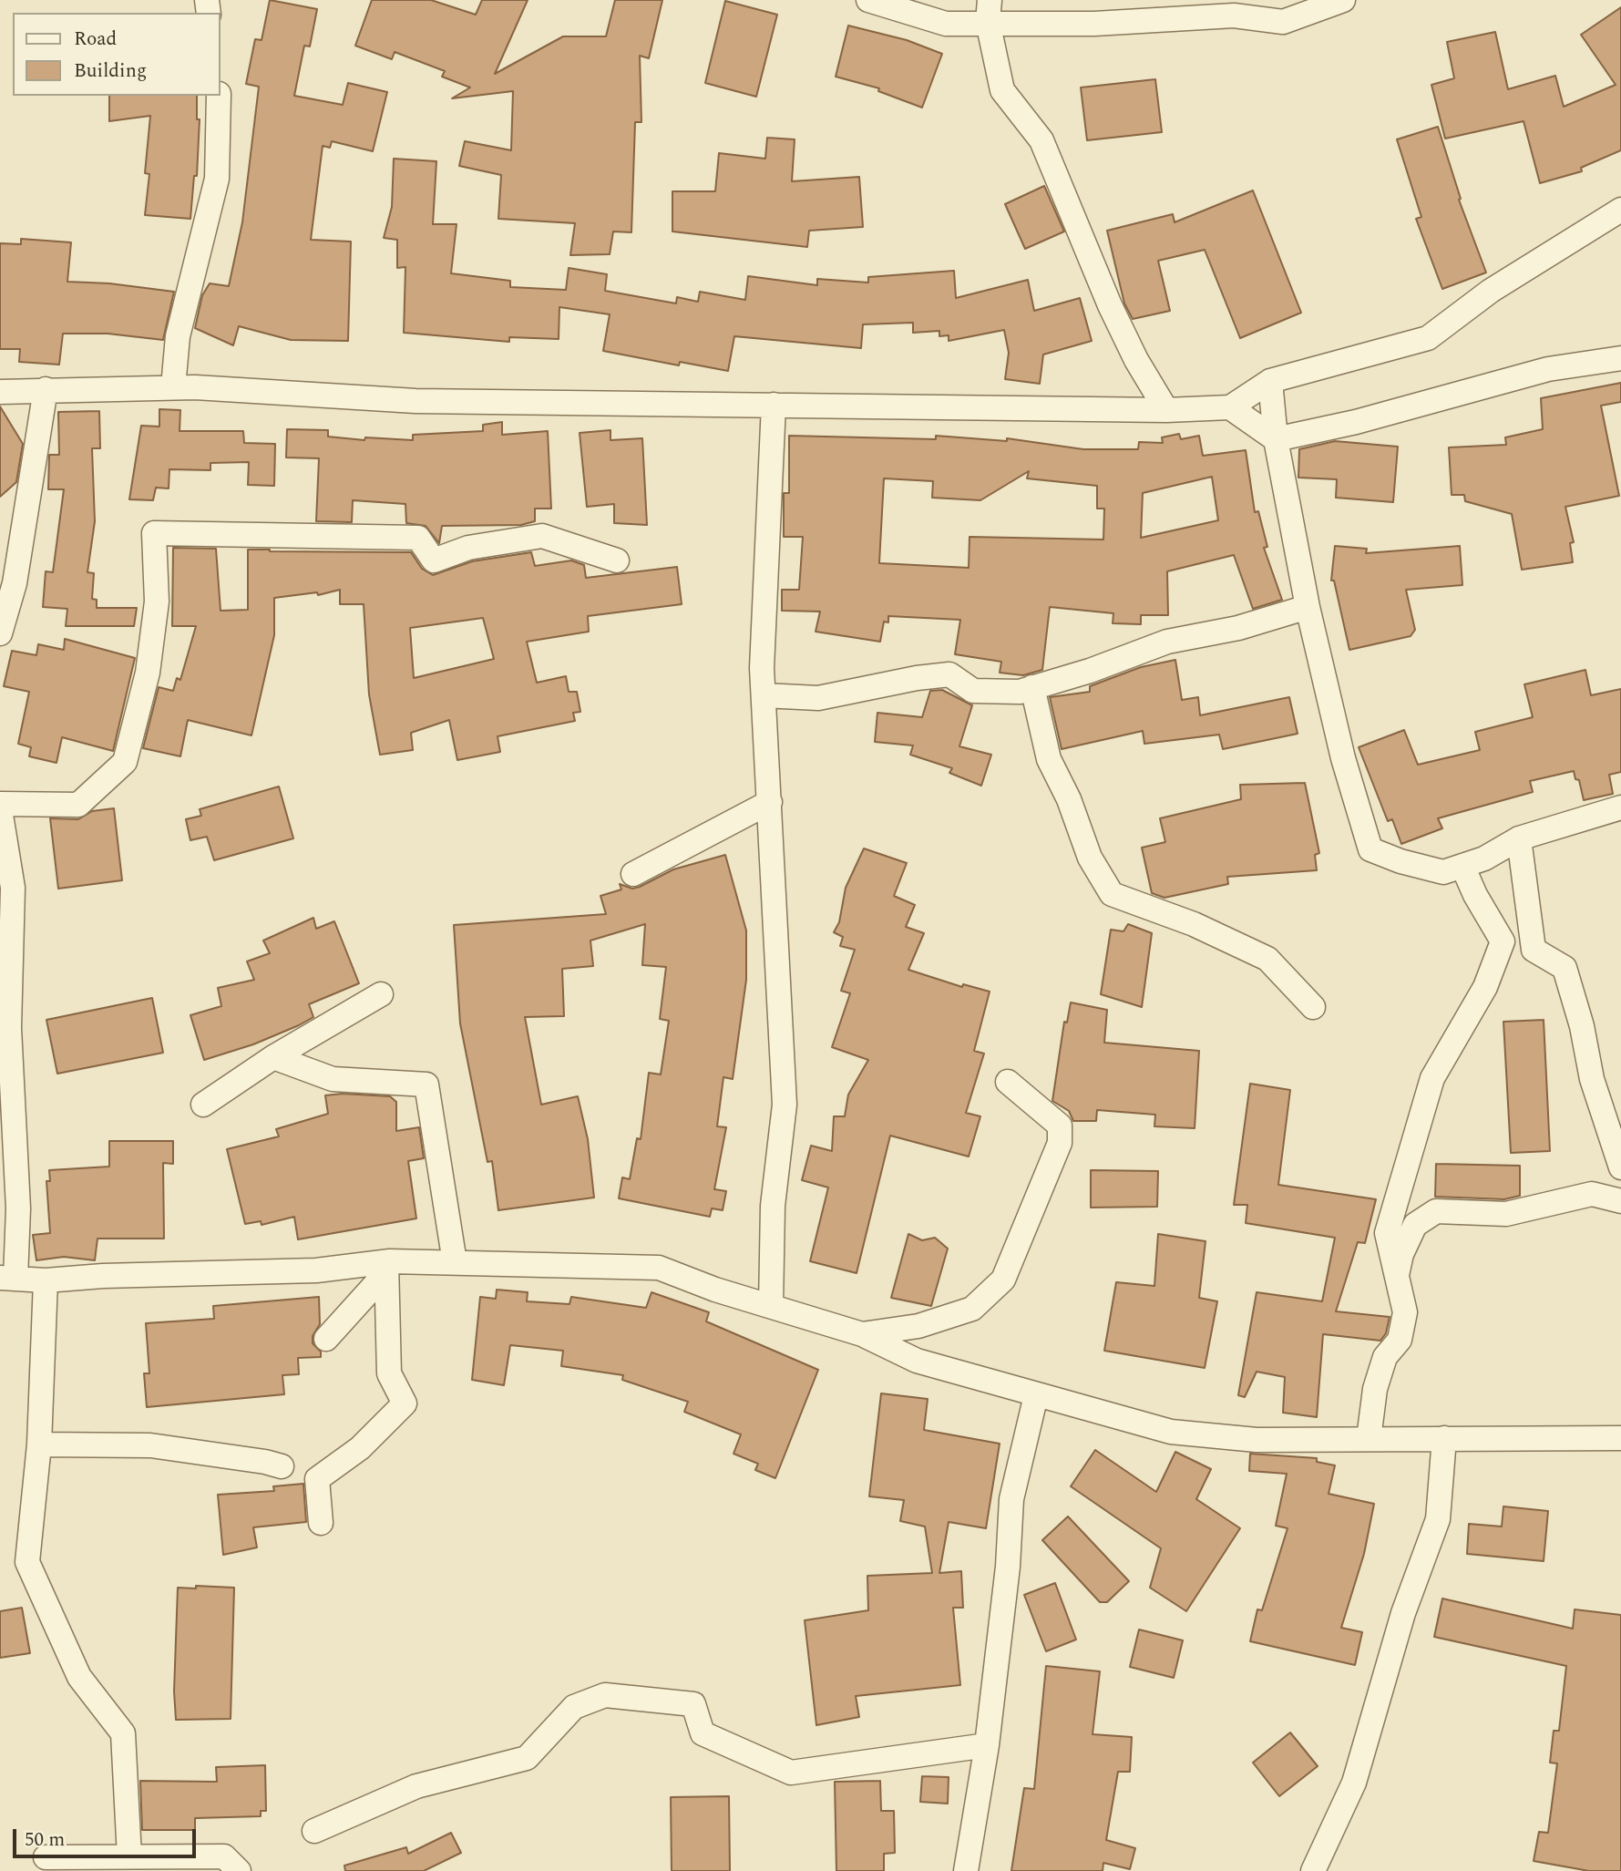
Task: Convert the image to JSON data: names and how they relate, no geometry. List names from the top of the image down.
{
  "legend": ["Road", "Building"],
  "scale_bar": "50 m"
}
